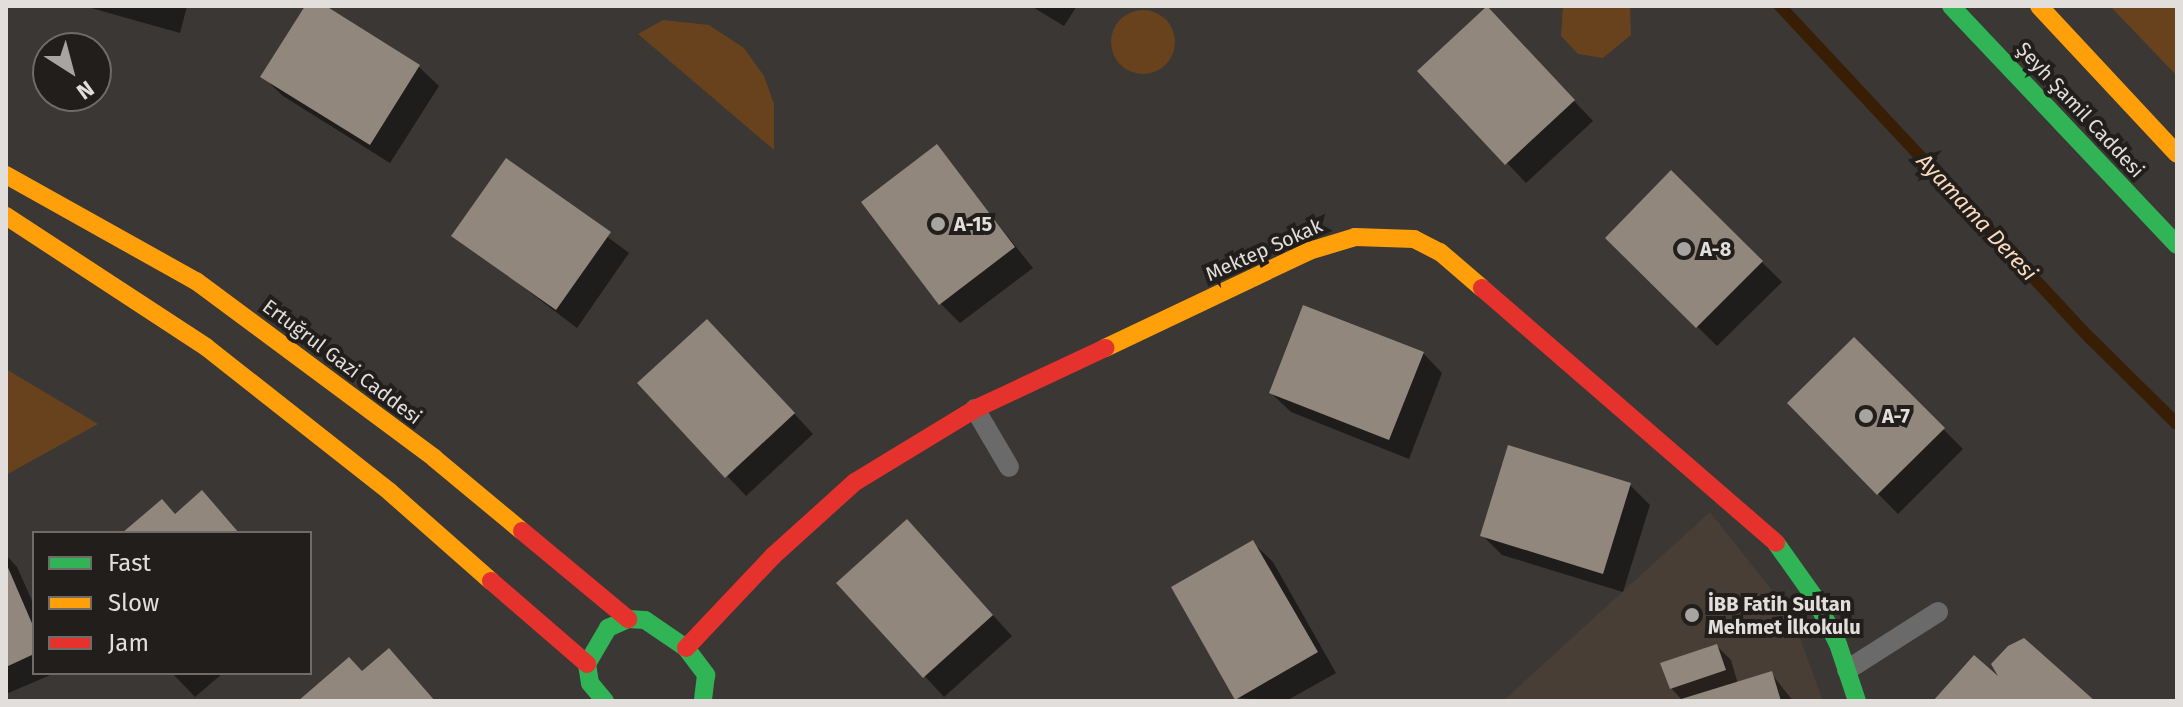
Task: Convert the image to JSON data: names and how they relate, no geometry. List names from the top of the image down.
{
  "streets": {
    "main road": ["Şeyh Şamil Caddesi", "Mektep Sokak", "Ertuğrul Gazi Caddesi"]
  },
  "crossings": [
    ["Mektep Sokak", "Ertuğrul Gazi Caddesi"]
  ],
  "water": ["Ayamama Deresi"],
  "places": [
    "A-15",
    "A-8",
    "A-7",
    "İBB Fatih Sultan Mehmet İlkokulu"
  ],
  "legend": ["Fast", "Slow", "Jam"],
  "north": "bottom right"
}
